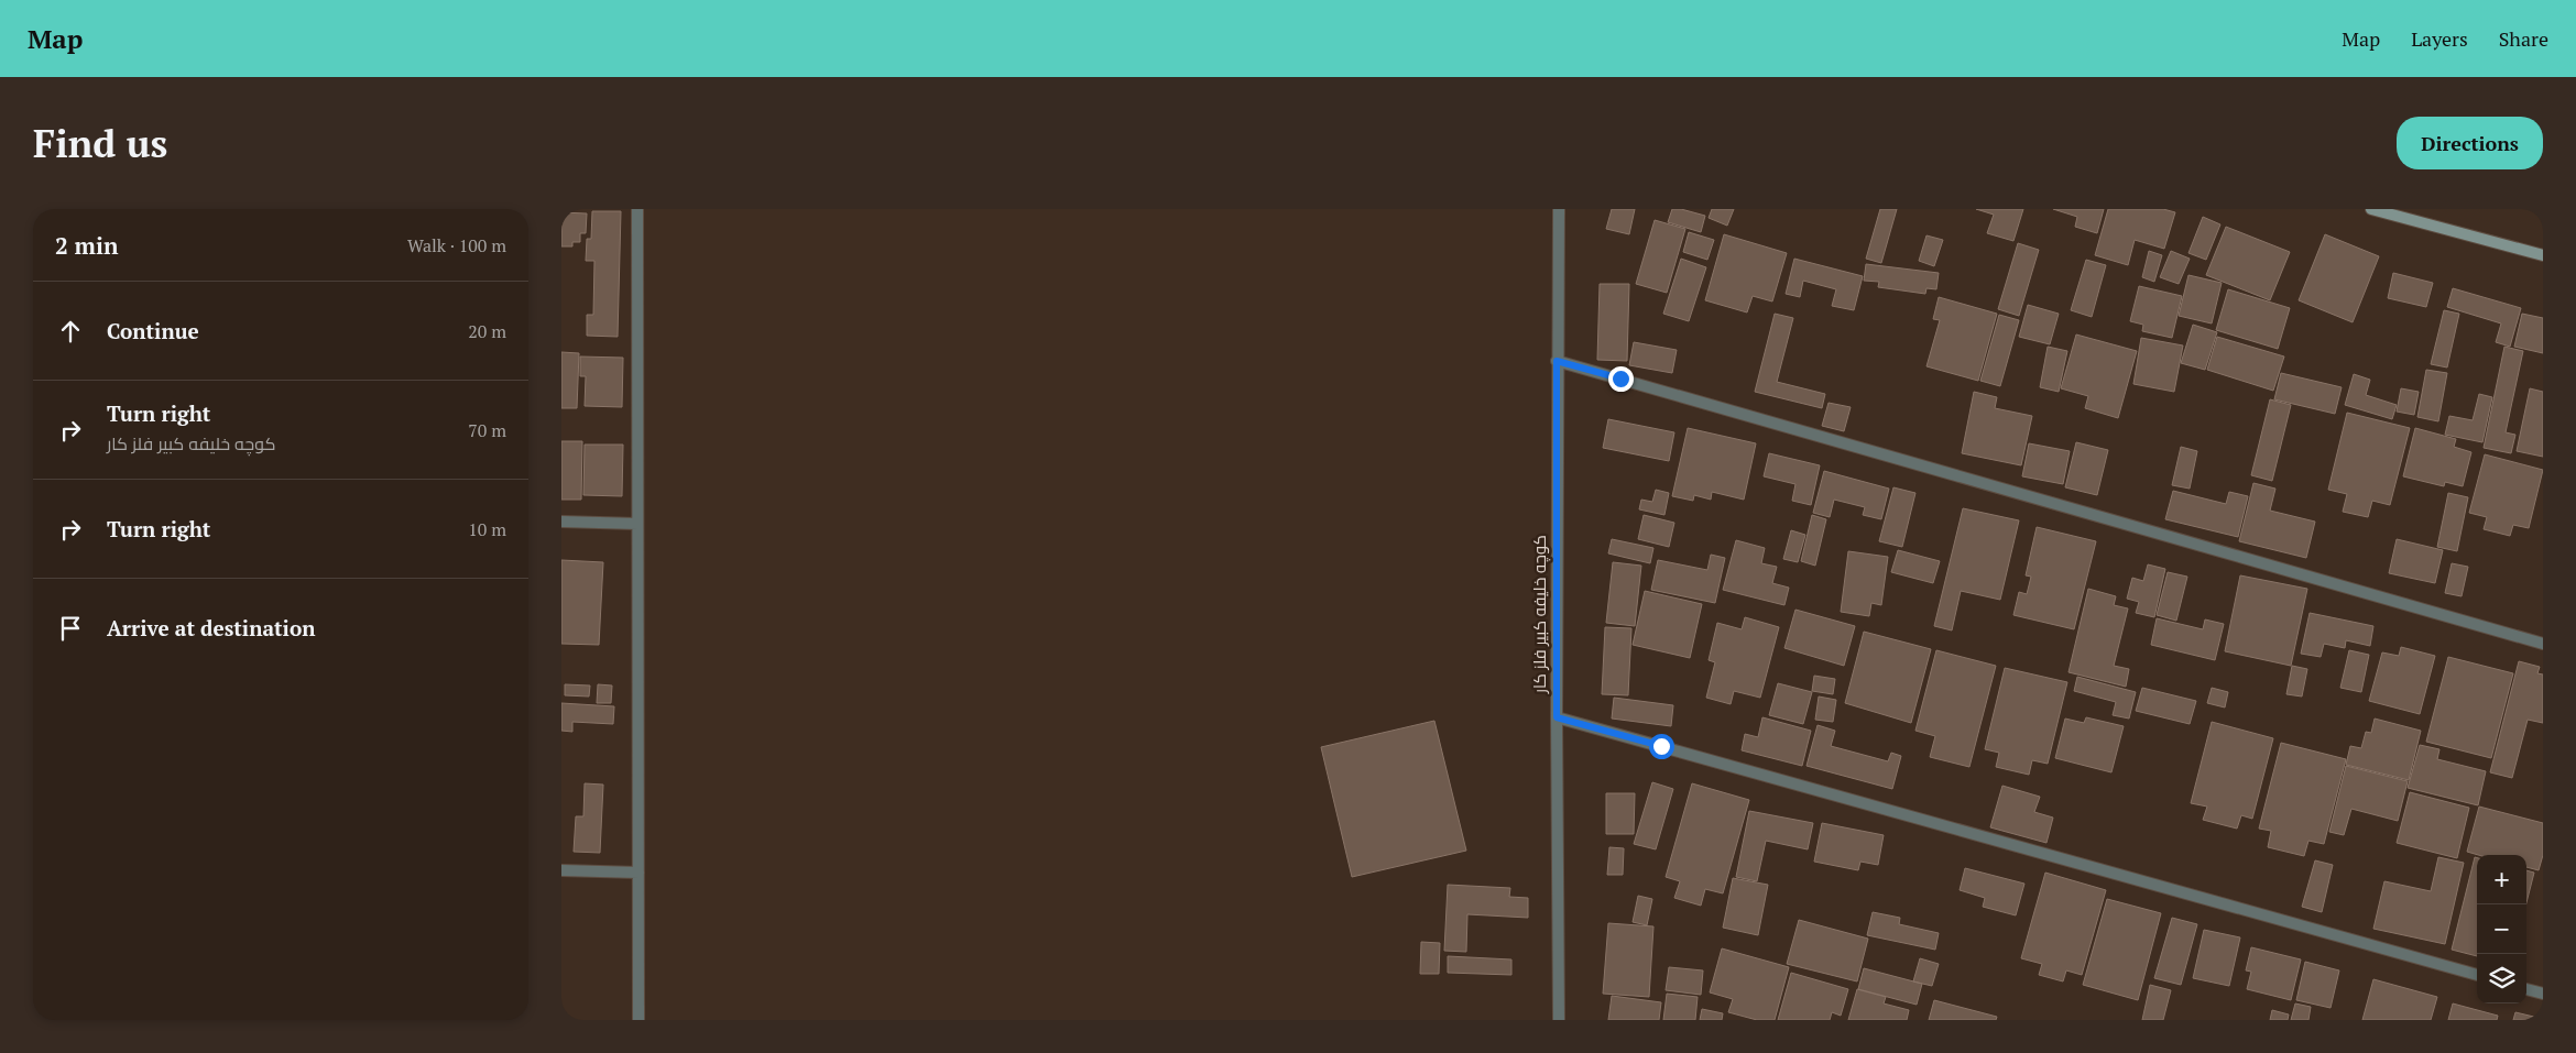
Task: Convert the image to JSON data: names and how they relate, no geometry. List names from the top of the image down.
{
  "streets": {
    "street": ["کوچه خلیفه کبیر فلز کار"]
  },
  "page": {
    "header": "Map",
    "nav": ["Map", "Layers", "Share"],
    "buttons": "Directions",
    "title": "Find us",
    "heading": ["2 min", "Walk · 100 m"],
    "list": [
      ["Continue", "20 m"],
      ["Turn right", "کوچه خلیفه کبیر فلز کار", "70 m"],
      ["Turn right", "10 m"],
      "Arrive at destination"
    ],
    "map_buttons": ["+", "−"]
  }
}
